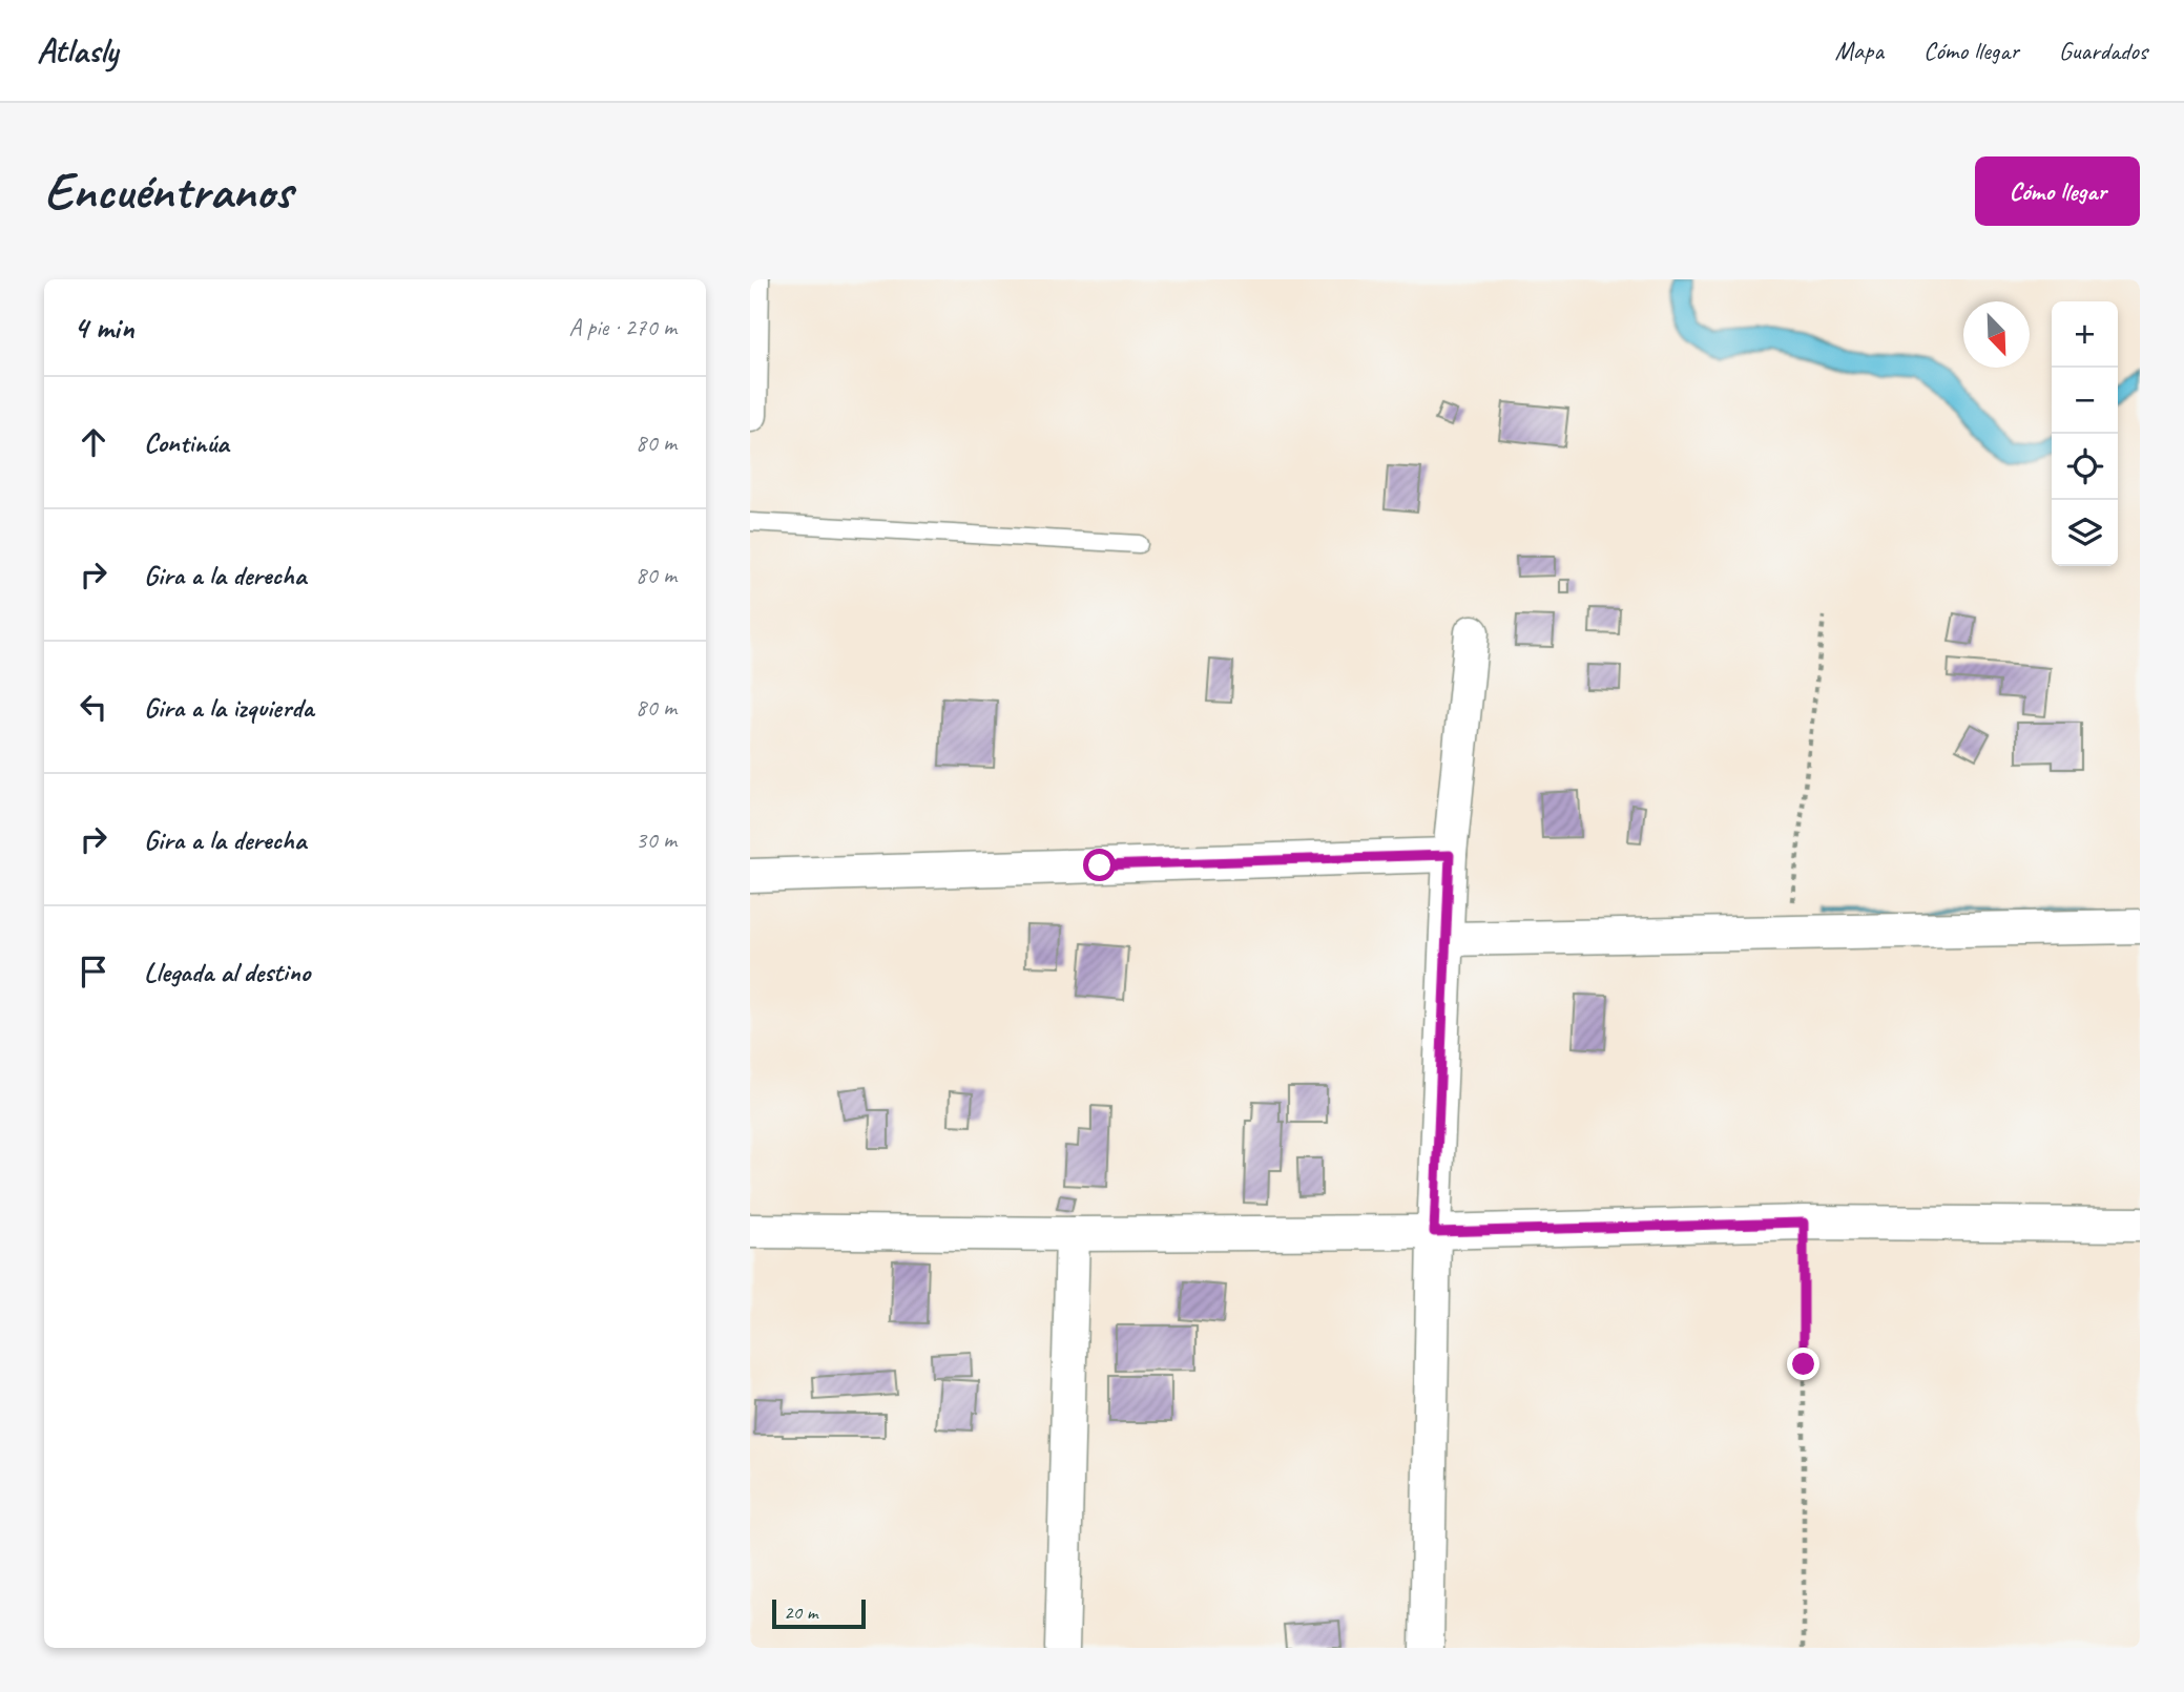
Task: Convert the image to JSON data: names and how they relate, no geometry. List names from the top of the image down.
{
  "scale_bar": "20 m",
  "north": "bottom right",
  "page": {
    "header": "Atlasly",
    "nav": ["Mapa", "Cómo llegar", "Guardados"],
    "buttons": "Cómo llegar",
    "title": "Encuéntranos",
    "heading": ["4 min", "A pie · 270 m"],
    "map_buttons": ["+", "−"],
    "list": [
      ["Continúa", "80 m"],
      ["Gira a la derecha", "80 m"],
      ["Gira a la izquierda", "80 m"],
      ["Gira a la derecha", "30 m"],
      "Llegada al destino"
    ],
    "scale": "20 m"
  }
}
